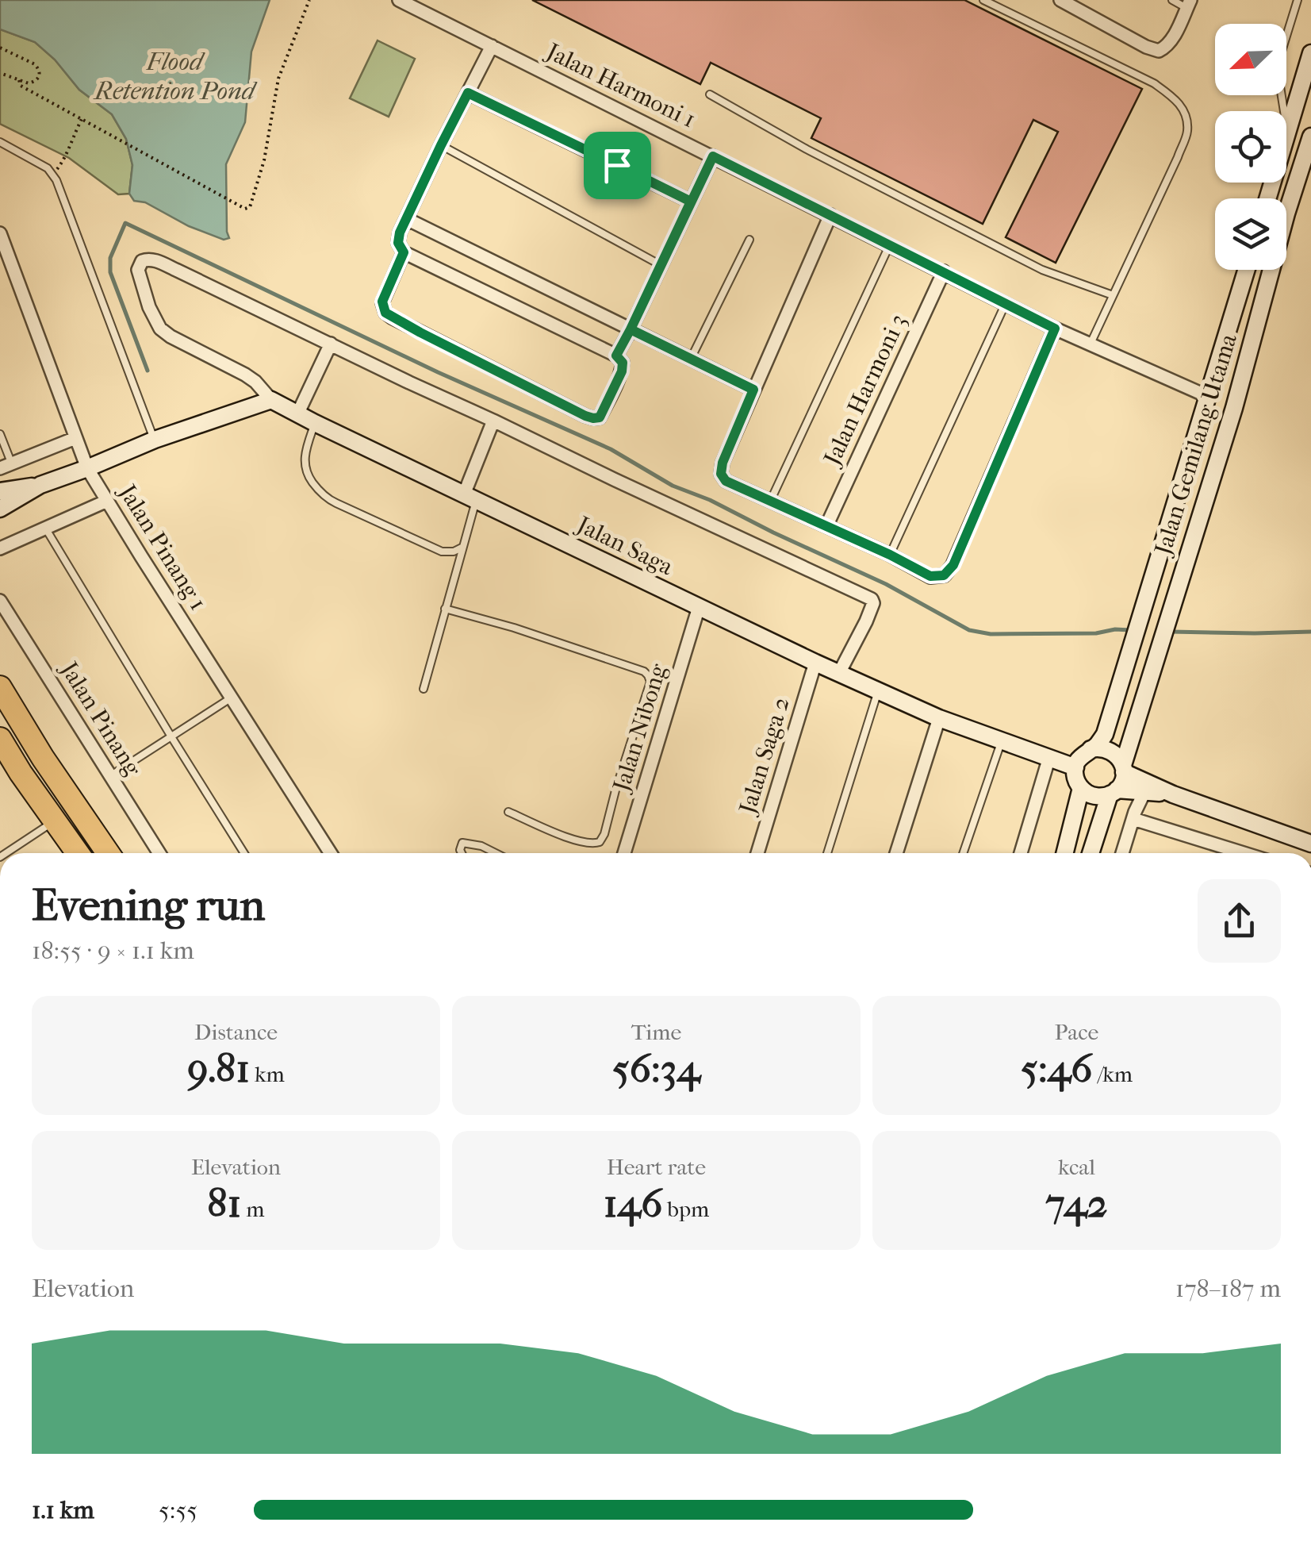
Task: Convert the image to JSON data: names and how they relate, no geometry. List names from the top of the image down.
{
  "streets": {
    "main road": ["Jalan Gemilang Utama", "Jalan Saga"],
    "street": [
      "Jalan Harmoni 1",
      "Jalan Harmoni 3",
      "Jalan Pinang 1",
      "Jalan Pinang",
      "Jalan Nibong",
      "Jalan Saga 2"
    ]
  },
  "crossings": [
    ["Jalan Harmoni 1", "Jalan Harmoni 3"],
    ["Jalan Harmoni 1", "Jalan Gemilang Utama"],
    ["Jalan Gemilang Utama", "Jalan Saga"],
    ["Jalan Saga", "Jalan Nibong"],
    ["Jalan Saga", "Jalan Saga 2"]
  ],
  "water": ["Flood Retention Pond"],
  "north": "bottom left",
  "page": {
    "heading": ["Evening run", "18:55 · 9 × 1.1 km"],
    "stats": [
      ["Distance", "9.81 km"],
      ["Time", "56:34"],
      ["Pace", "5:46 /km"],
      ["Elevation", "81 m"],
      ["Heart rate", "146 bpm"],
      ["kcal", "742"]
    ],
    "chart": ["Elevation", "178–187 m"],
    "list": [
      {
        "name": "1.1 km",
        "note": "5:55"
      }
    ]
  }
}
